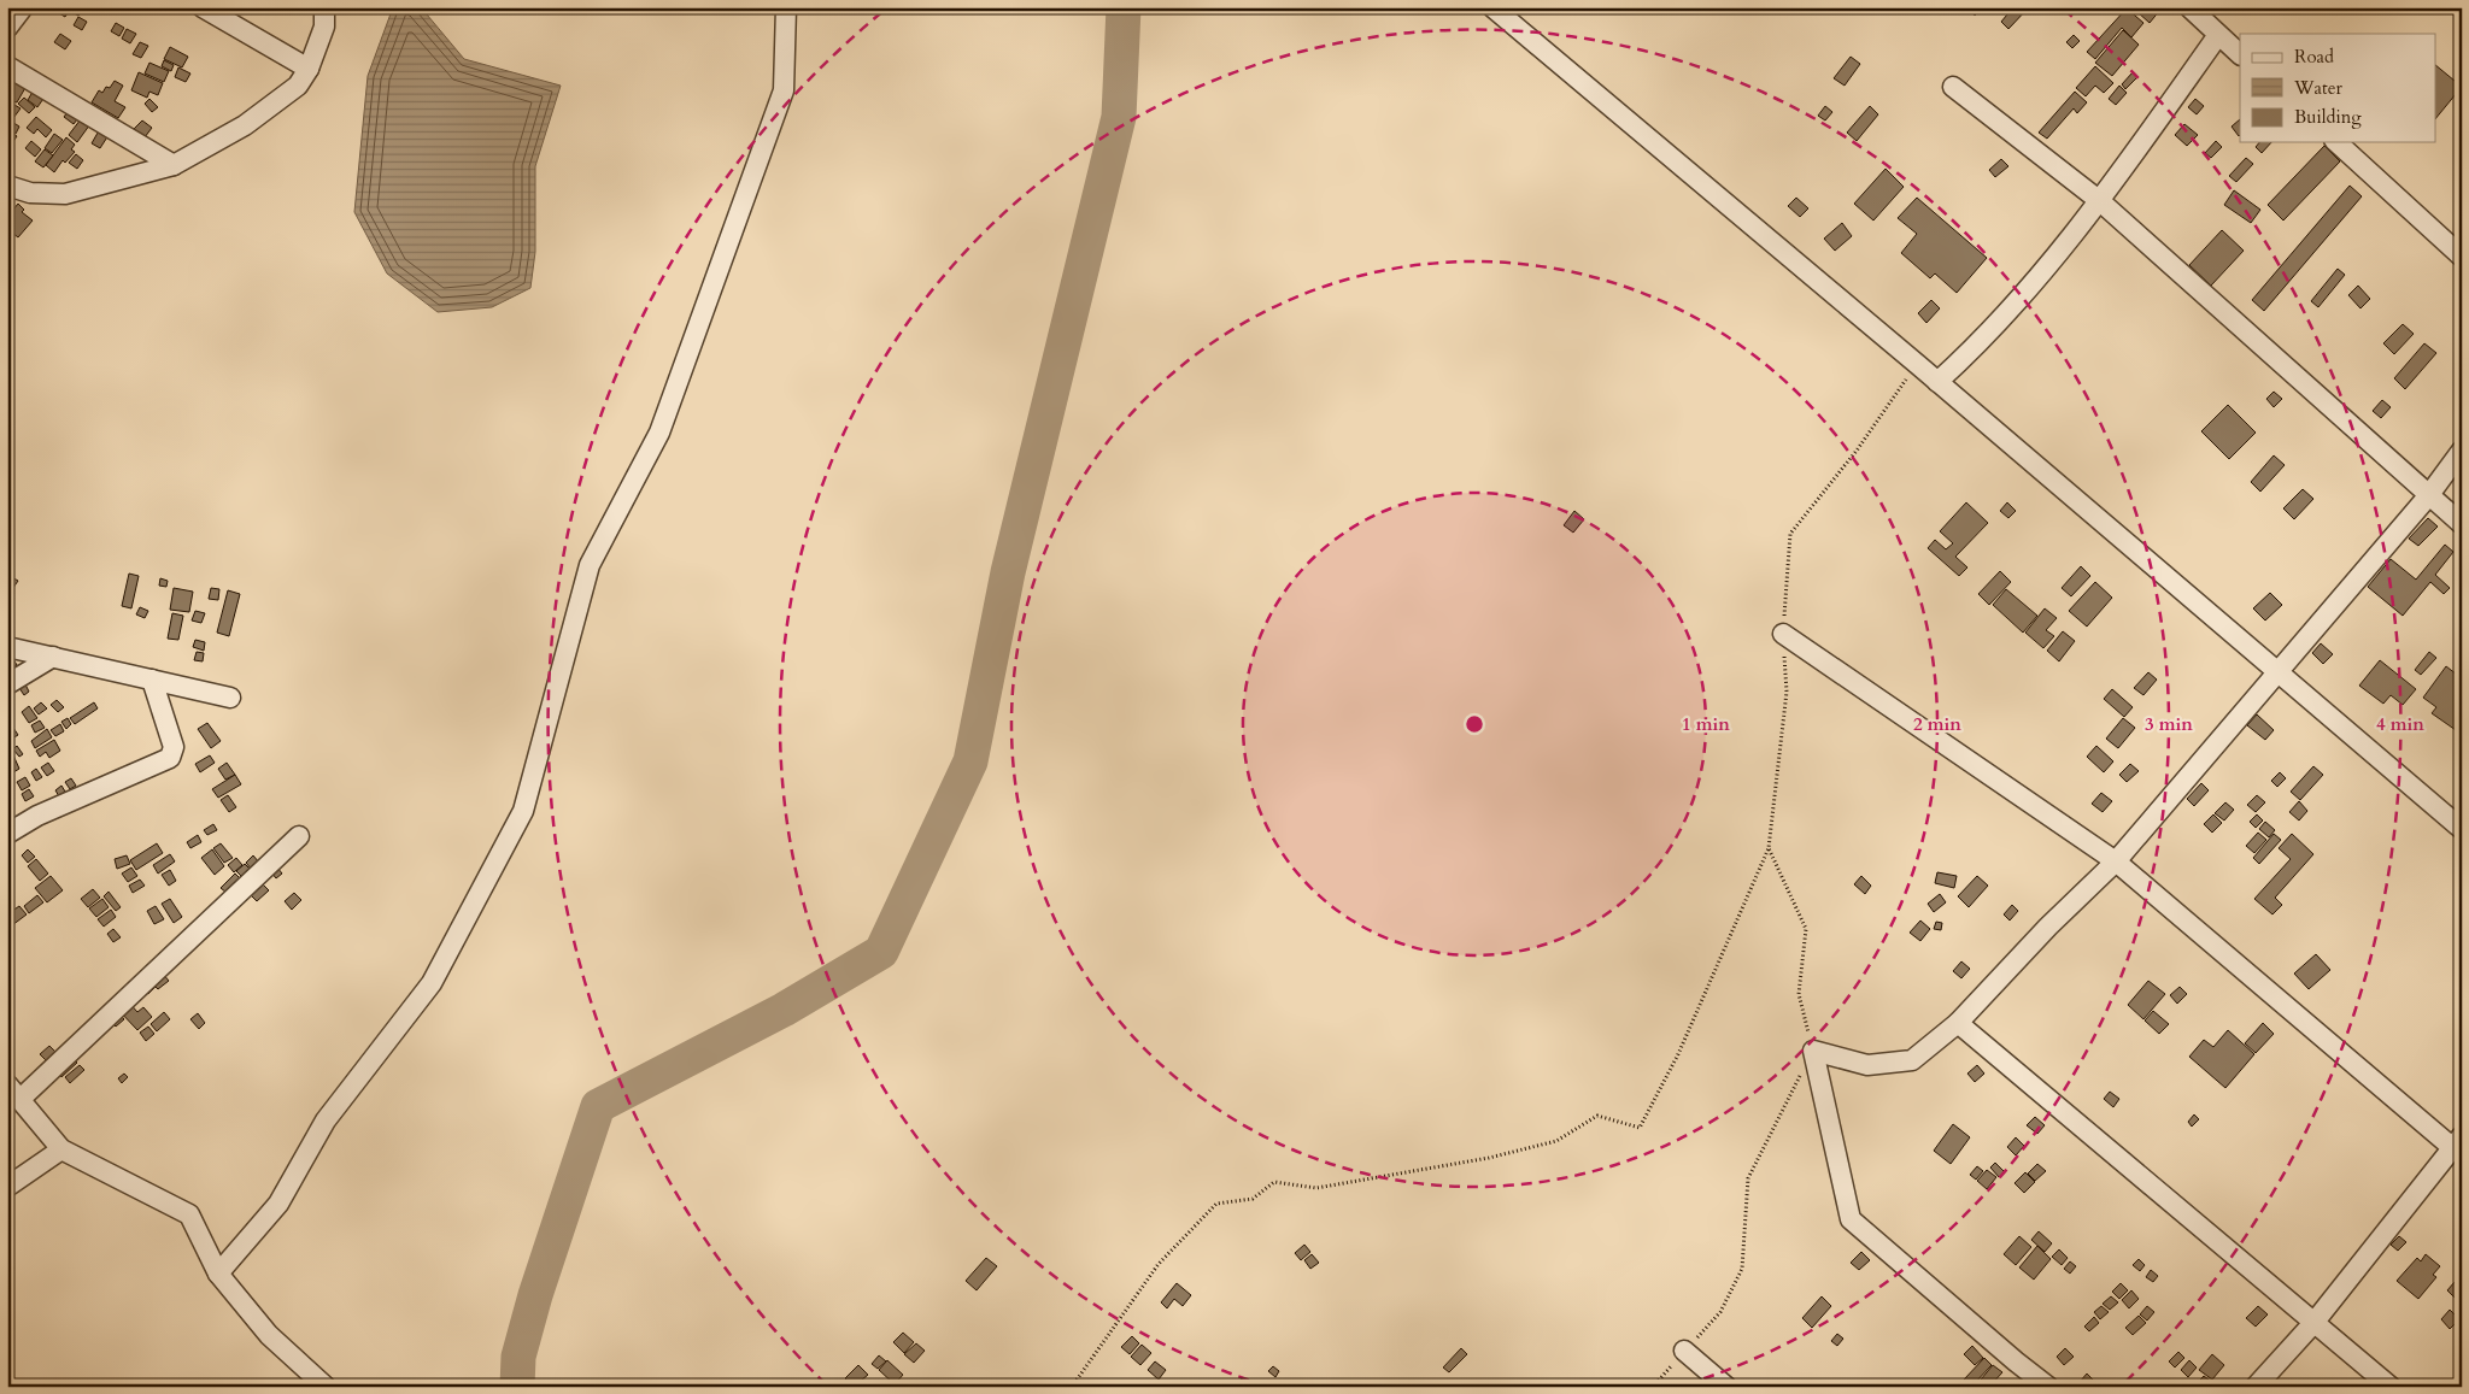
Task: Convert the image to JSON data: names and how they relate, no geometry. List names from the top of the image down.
{
  "legend": ["Road", "Water", "Building"],
  "rings": [
    "1 min",
    "2 min",
    "3 min",
    "4 min"
  ]
}
